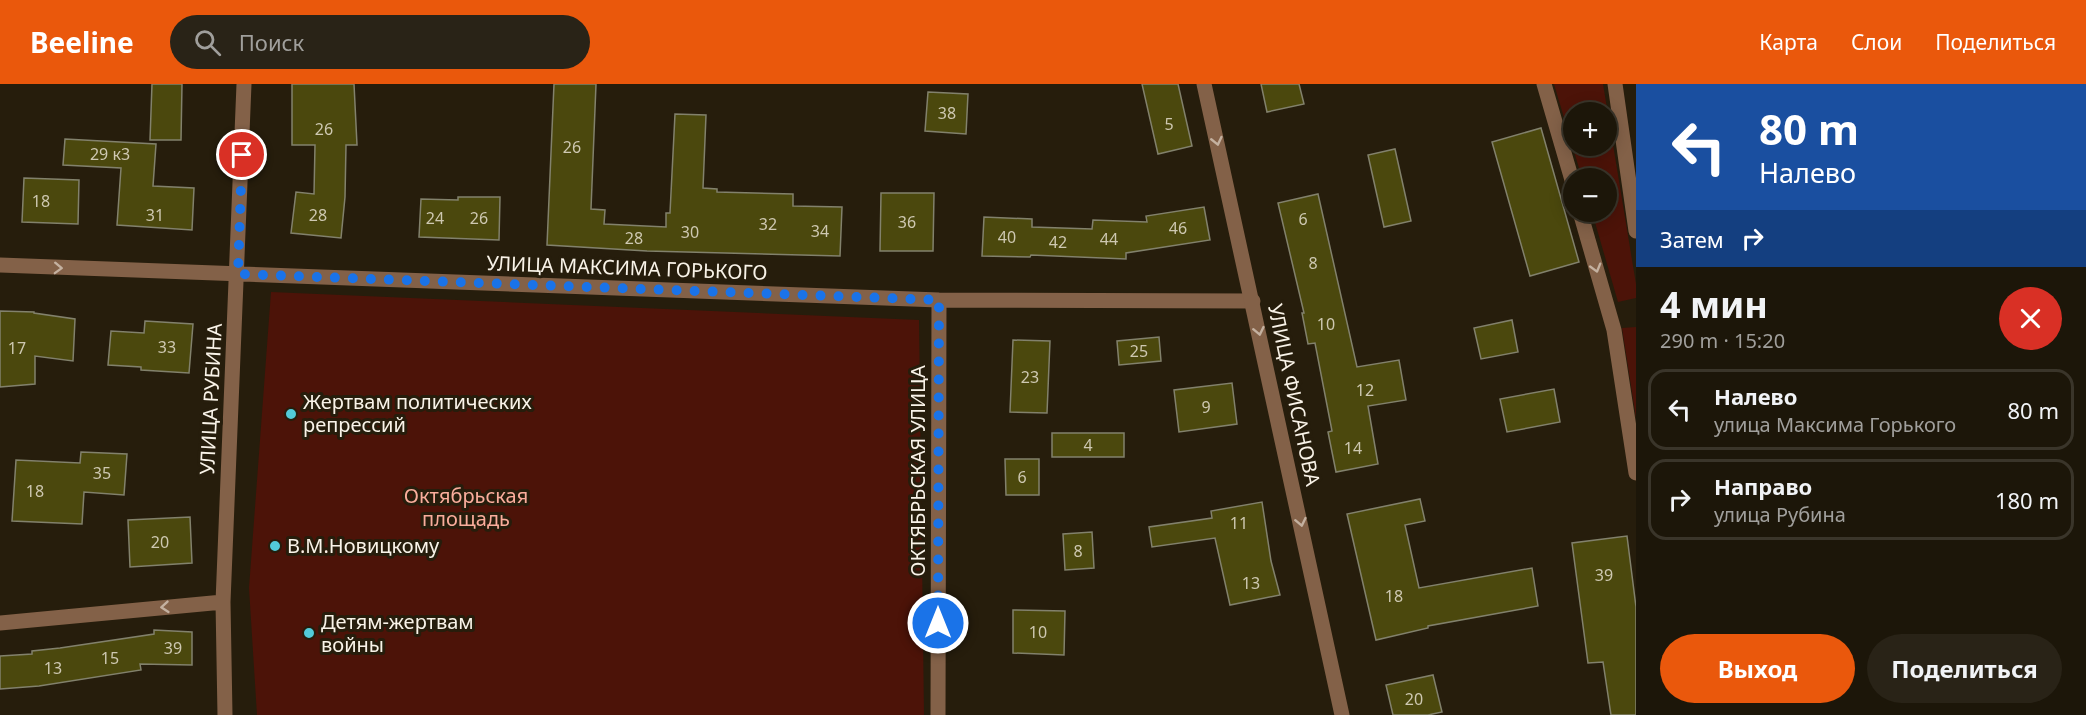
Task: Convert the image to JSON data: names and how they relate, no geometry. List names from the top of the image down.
{
  "streets": {
    "street": [
      "УЛИЦА МАКСИМА ГОРЬКОГО",
      "УЛИЦА ФИСАНОВА",
      "УЛИЦА РУБИНА",
      "ОКТЯБРЬСКАЯ УЛИЦА"
    ]
  },
  "crossings": [
    ["УЛИЦА МАКСИМА ГОРЬКОГО", "УЛИЦА ФИСАНОВА"],
    ["УЛИЦА МАКСИМА ГОРЬКОГО", "УЛИЦА РУБИНА"],
    ["УЛИЦА МАКСИМА ГОРЬКОГО", "ОКТЯБРЬСКАЯ УЛИЦА"]
  ],
  "one_way": ["УЛИЦА ФИСАНОВА"],
  "parks": ["Октябрьская площадь"],
  "places": ["Жертвам политических репрессий", "В.М.Новицкому", "Детям-жертвам войны"],
  "house_numbers": [
    "38",
    "5",
    "26",
    "26",
    "29 к3",
    "18",
    "31",
    "28",
    "24",
    "26",
    "6",
    "36",
    "32",
    "46",
    "34",
    "30",
    "40",
    "28",
    "44",
    "42",
    "8",
    "10",
    "33",
    "17",
    "25",
    "23",
    "12",
    "9",
    "4",
    "14",
    "35",
    "6",
    "18",
    "11",
    "20",
    "8",
    "39",
    "13",
    "18",
    "10",
    "39",
    "15",
    "13",
    "20"
  ],
  "page": {
    "header": "Beeline",
    "search": "Поиск",
    "nav": ["Карта", "Слои", "Поделиться"],
    "turn": ["80 m", "Налево"],
    "map_buttons": ["+", "−"],
    "then": "Затем",
    "heading": ["4 мин", "290 m · 15:20"],
    "list": [
      {
        "name": "Налево",
        "note": "улица Максима Горького",
        "value": "80 m"
      },
      {
        "name": "Направо",
        "note": "улица Рубина",
        "value": "180 m"
      }
    ],
    "buttons": ["Выход", "Поделиться"]
  }
}
